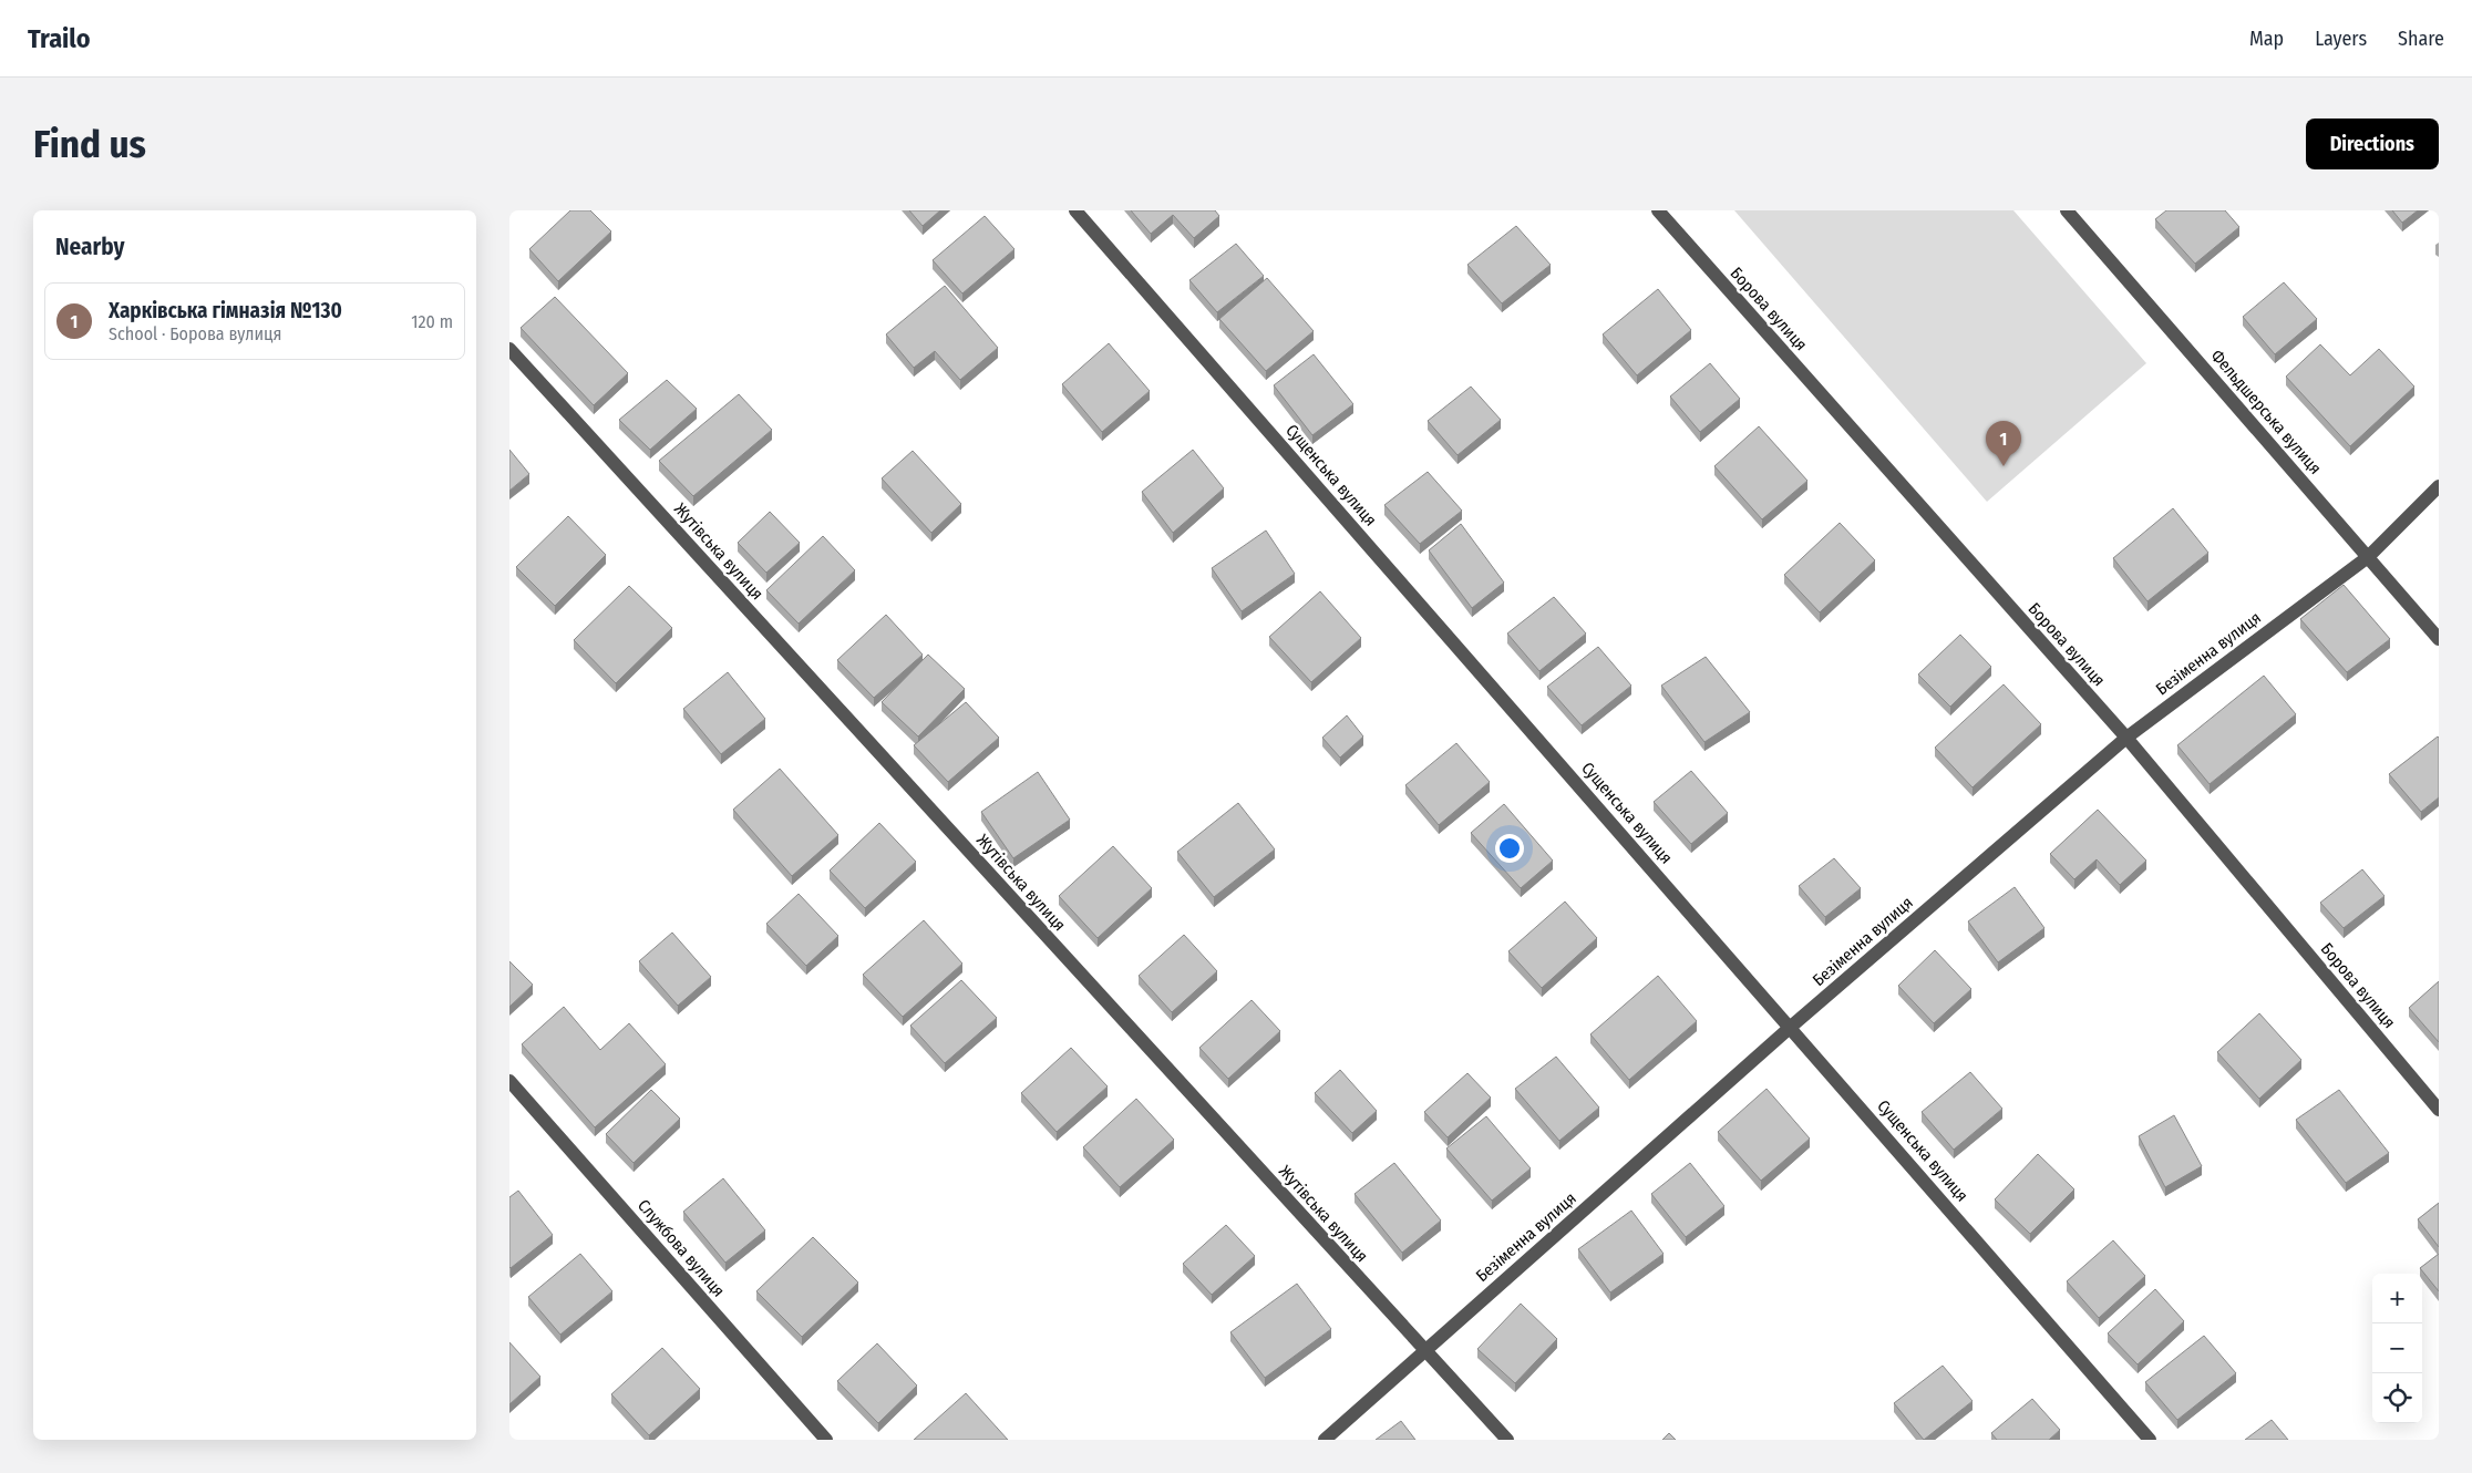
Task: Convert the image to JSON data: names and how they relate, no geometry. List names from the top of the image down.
{
  "streets": {
    "street": [
      "Борова вулиця",
      "Фельдшерська вулиця",
      "Сущенська вулиця",
      "Жутівська вулиця",
      "Безіменна вулиця",
      "Службова вулиця"
    ]
  },
  "crossings": [
    ["Борова вулиця", "Безіменна вулиця"],
    ["Фельдшерська вулиця", "Безіменна вулиця"],
    ["Сущенська вулиця", "Безіменна вулиця"],
    ["Жутівська вулиця", "Безіменна вулиця"]
  ],
  "page": {
    "header": "Trailo",
    "nav": ["Map", "Layers", "Share"],
    "buttons": "Directions",
    "title": "Find us",
    "heading": "Nearby",
    "list": [
      {
        "mark": "1",
        "name": "Харківська гімназія №130",
        "note": "School · Борова вулиця",
        "value": "120 m"
      }
    ],
    "pins": "1",
    "map_buttons": ["+", "−"]
  }
}
